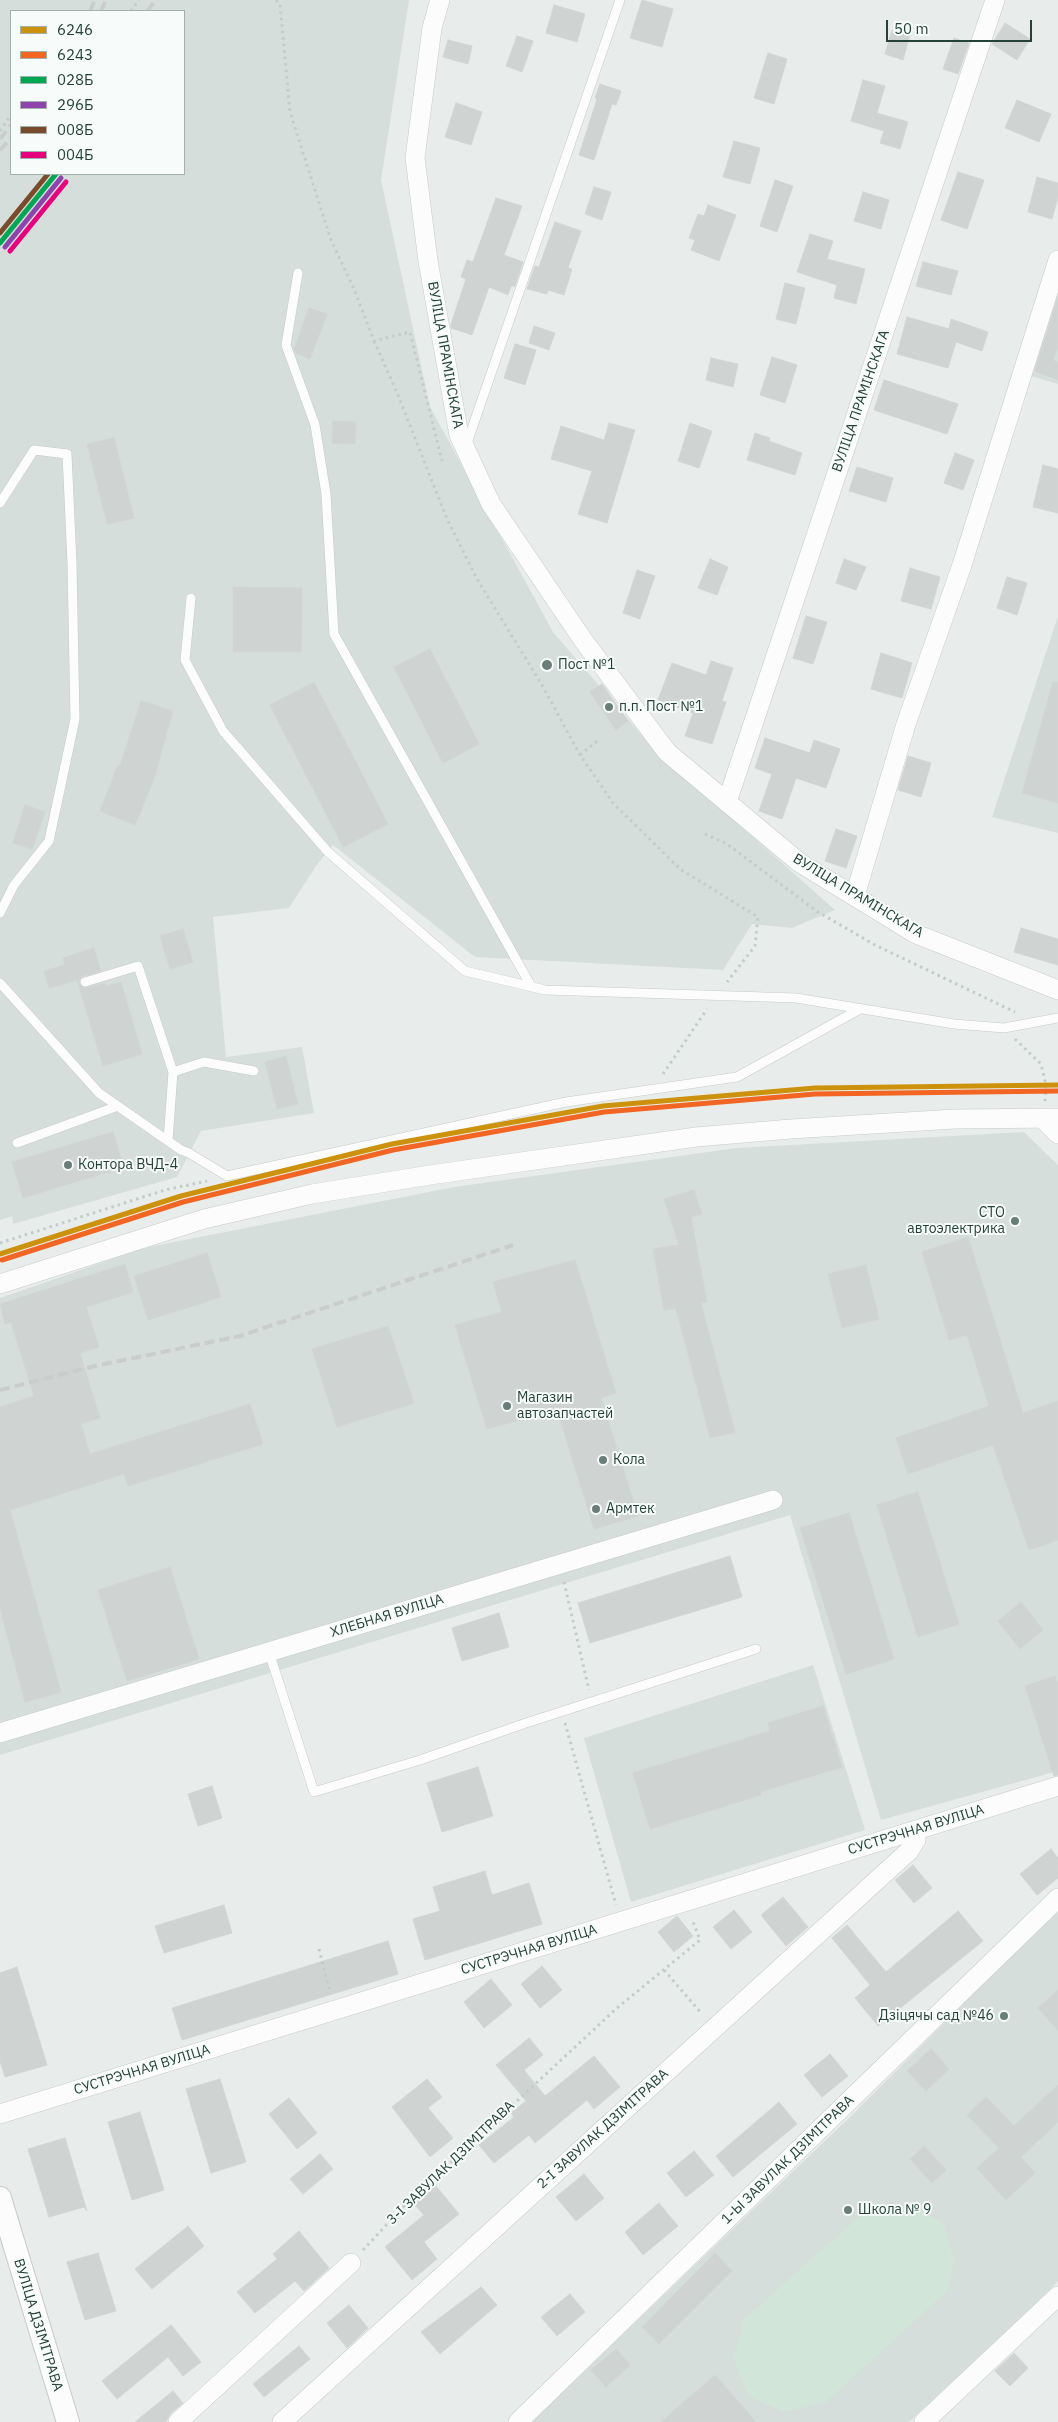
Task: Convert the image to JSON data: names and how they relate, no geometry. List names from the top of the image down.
{
  "streets": {
    "street": [
      "ВУЛІЦА ПРАМІНСКАГА",
      "ХЛЕБНАЯ ВУЛІЦА",
      "СУСТРЭЧНАЯ ВУЛІЦА",
      "2-І ЗАВУЛАК ДЗІМІТРАВА",
      "1-Ы ЗАВУЛАК ДЗІМІТРАВА",
      "ВУЛІЦА ДЗІМІТРАВА"
    ],
    "path": ["3-І ЗАВУЛАК ДЗІМІТРАВА"]
  },
  "crossings": [
    ["СУСТРЭЧНАЯ ВУЛІЦА", "2-І ЗАВУЛАК ДЗІМІТРАВА"],
    ["СУСТРЭЧНАЯ ВУЛІЦА", "3-І ЗАВУЛАК ДЗІМІТРАВА"]
  ],
  "places": [
    "Пост №1",
    "п.п. Пост №1",
    "Контора ВЧД-4",
    "СТО автоэлектрика",
    "Магазин автозапчастей",
    "Кола",
    "Армтек",
    "Дзіцячы сад №46",
    "Школа № 9"
  ],
  "lines": [
    "transit line 028Б",
    "transit line 008Б",
    "transit line 296Б",
    "transit line 004Б",
    "transit line 6246",
    "transit line 6243"
  ],
  "legend": [
    "6246",
    "6243",
    "028Б",
    "296Б",
    "008Б",
    "004Б"
  ],
  "scale_bar": "50 m"
}
